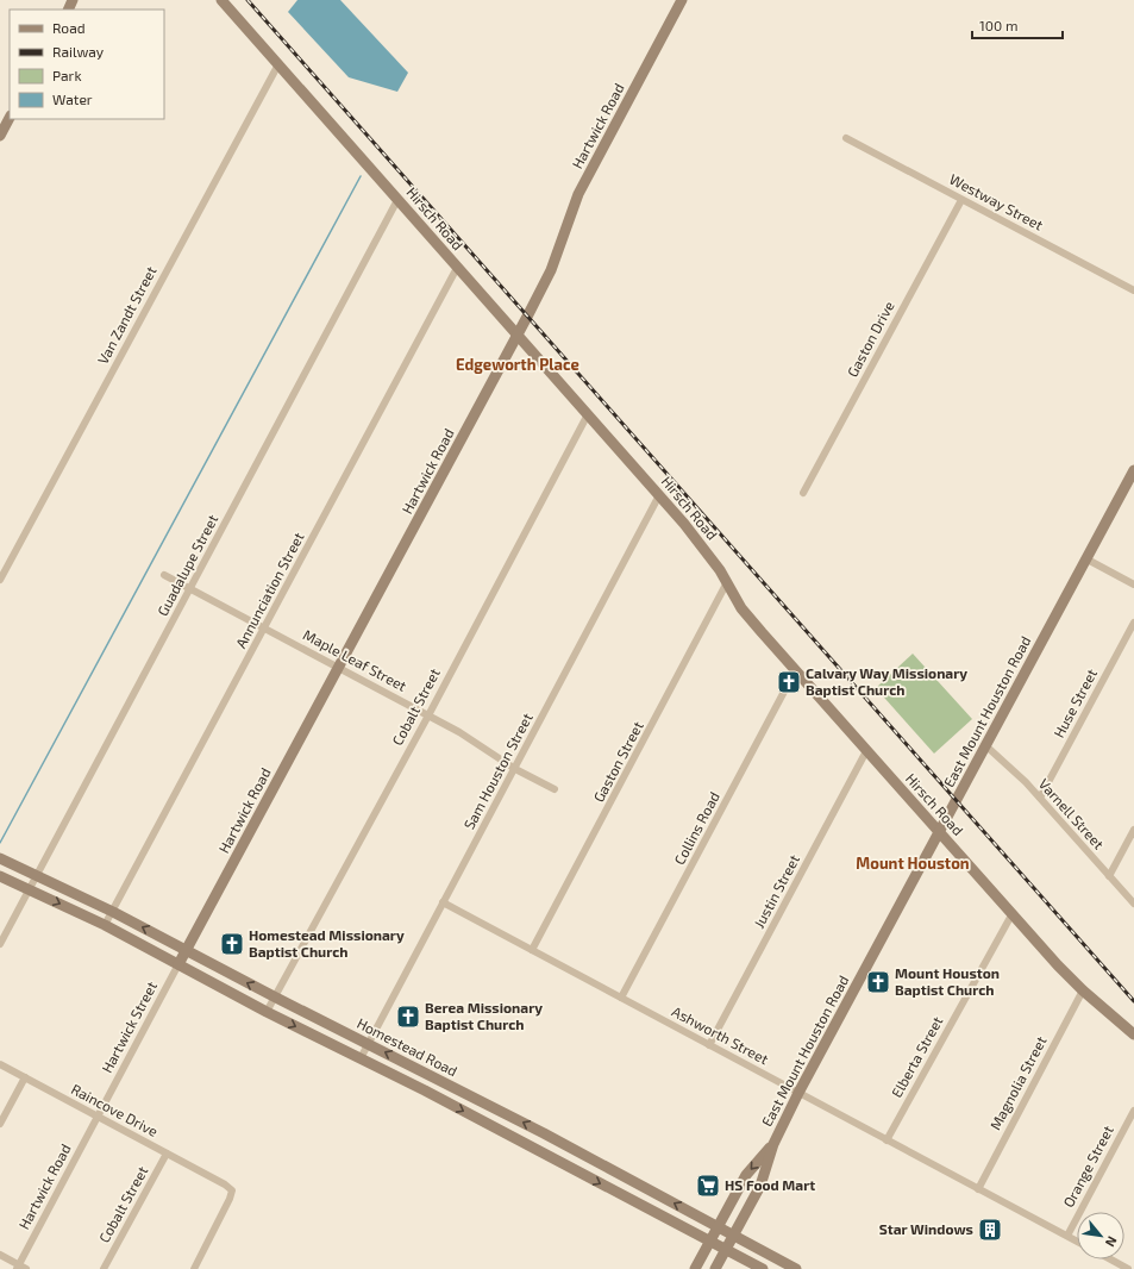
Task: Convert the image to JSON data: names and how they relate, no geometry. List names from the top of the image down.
{
  "streets": {
    "main road": [
      "Hartwick Road",
      "Hirsch Road",
      "East Mount Houston Road",
      "Hartwick Street",
      "Homestead Road"
    ],
    "street": [
      "Westway Street",
      "Van Zandt Street",
      "Gaston Drive",
      "Guadalupe Street",
      "Annunciation Street",
      "Maple Leaf Street",
      "Huse Street",
      "Cobalt Street",
      "Gaston Street",
      "Sam Houston Street",
      "Varnell Street",
      "Collins Road",
      "Justin Street",
      "Ashworth Street",
      "Elberta Street",
      "Magnolia Street",
      "Raincove Drive",
      "Orange Street"
    ]
  },
  "crossings": [
    ["Hartwick Road", "Hirsch Road"],
    ["Hartwick Road", "Maple Leaf Street"],
    ["Hartwick Road", "Hartwick Street"],
    ["Hartwick Road", "Homestead Road"],
    ["Hartwick Road", "Raincove Drive"],
    ["Westway Street", "Gaston Drive"],
    ["Hirsch Road", "Van Zandt Street"],
    ["Hirsch Road", "Guadalupe Street"],
    ["Hirsch Road", "Annunciation Street"],
    ["Hirsch Road", "Cobalt Street"],
    ["Hirsch Road", "East Mount Houston Road"],
    ["Hirsch Road", "Gaston Street"],
    ["Hirsch Road", "Sam Houston Street"],
    ["Hirsch Road", "Collins Road"],
    ["Hirsch Road", "Justin Street"],
    ["Hirsch Road", "Elberta Street"],
    ["Hirsch Road", "Magnolia Street"],
    ["Guadalupe Street", "Maple Leaf Street"],
    ["Guadalupe Street", "Homestead Road"],
    ["Annunciation Street", "Maple Leaf Street"],
    ["Annunciation Street", "Homestead Road"],
    ["Maple Leaf Street", "Cobalt Street"],
    ["Maple Leaf Street", "Sam Houston Street"],
    ["Huse Street", "Varnell Street"],
    ["Cobalt Street", "Homestead Road"],
    ["Cobalt Street", "Raincove Drive"],
    ["East Mount Houston Road", "Varnell Street"],
    ["East Mount Houston Road", "Ashworth Street"],
    ["East Mount Houston Road", "Homestead Road"],
    ["Gaston Street", "Ashworth Street"],
    ["Sam Houston Street", "Ashworth Street"],
    ["Sam Houston Street", "Homestead Road"],
    ["Collins Road", "Ashworth Street"],
    ["Justin Street", "Ashworth Street"],
    ["Hartwick Street", "Homestead Road"],
    ["Hartwick Street", "Raincove Drive"],
    ["Ashworth Street", "Elberta Street"],
    ["Ashworth Street", "Magnolia Street"],
    ["Ashworth Street", "Orange Street"]
  ],
  "districts": ["Edgeworth Place", "Mount Houston"],
  "places": {
    "church": [
      "Calvary Way Missionary Baptist Church",
      "Homestead Missionary Baptist Church",
      "Mount Houston Baptist Church",
      "Berea Missionary Baptist Church"
    ],
    "supermarket": ["HS Food Mart"],
    "building": ["Star Windows"]
  },
  "legend": [
    "Road",
    "Railway",
    "Park",
    "Water"
  ],
  "scale_bar": "100 m",
  "north": "bottom right"
}
